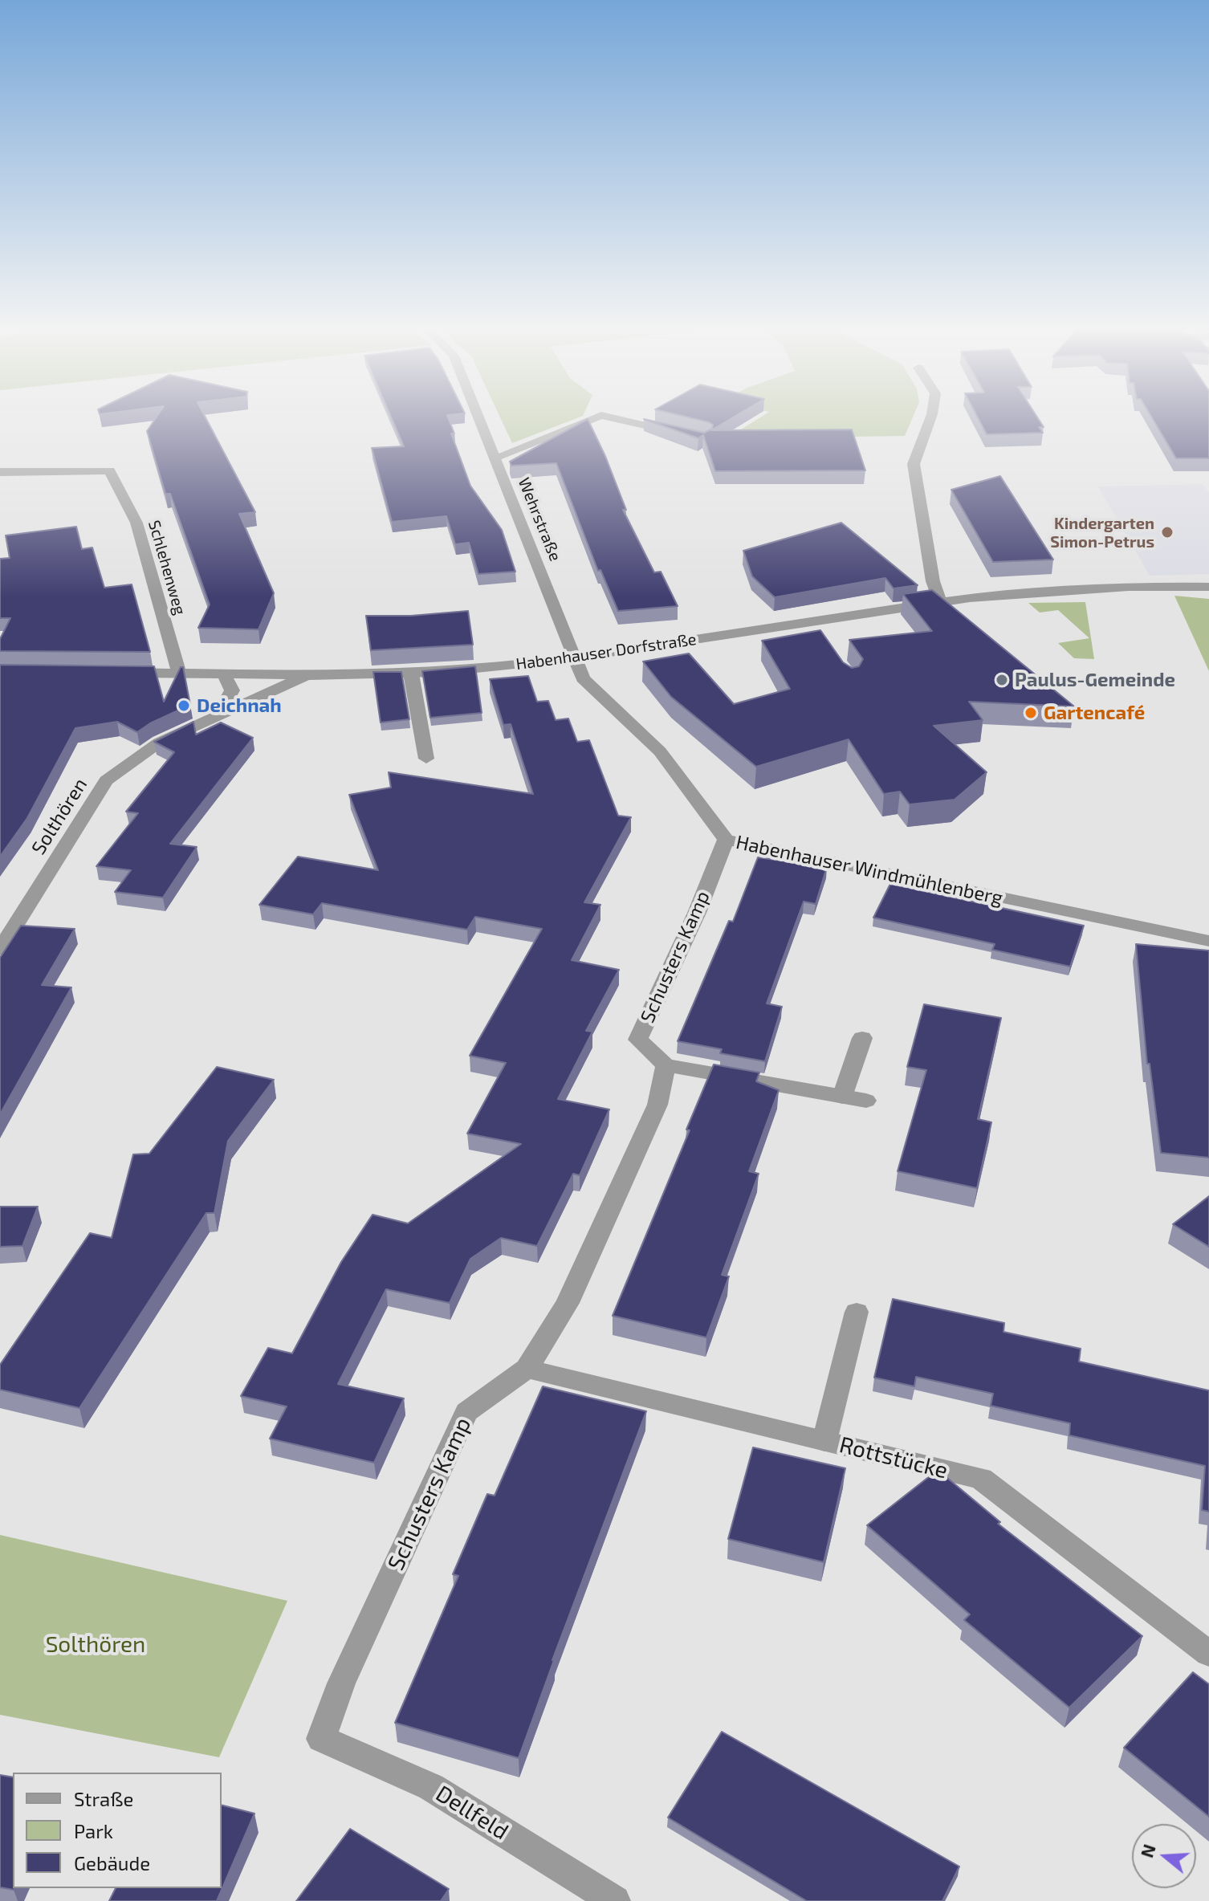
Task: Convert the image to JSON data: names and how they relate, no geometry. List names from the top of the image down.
{
  "streets": {
    "street": [
      "Wehrstraße",
      "Schlehenweg",
      "Habenhauser Dorfstraße",
      "Solthören",
      "Habenhauser Windmühlenberg",
      "Schusters Kamp",
      "Rottstücke",
      "Dellfeld"
    ]
  },
  "crossings": [
    ["Wehrstraße", "Habenhauser Dorfstraße"],
    ["Wehrstraße", "Habenhauser Windmühlenberg"],
    ["Schlehenweg", "Habenhauser Dorfstraße"],
    ["Habenhauser Dorfstraße", "Solthören"],
    ["Habenhauser Dorfstraße", "Habenhauser Windmühlenberg"],
    ["Habenhauser Windmühlenberg", "Schusters Kamp"],
    ["Schusters Kamp", "Rottstücke"],
    ["Schusters Kamp", "Dellfeld"]
  ],
  "parks": ["Solthören"],
  "places": [
    "Kindergarten Simon-Petrus",
    "Paulus-Gemeinde",
    "Deichnah",
    "Gartencafé"
  ],
  "legend": ["Straße", "Park", "Gebäude"],
  "north": "left"
}
